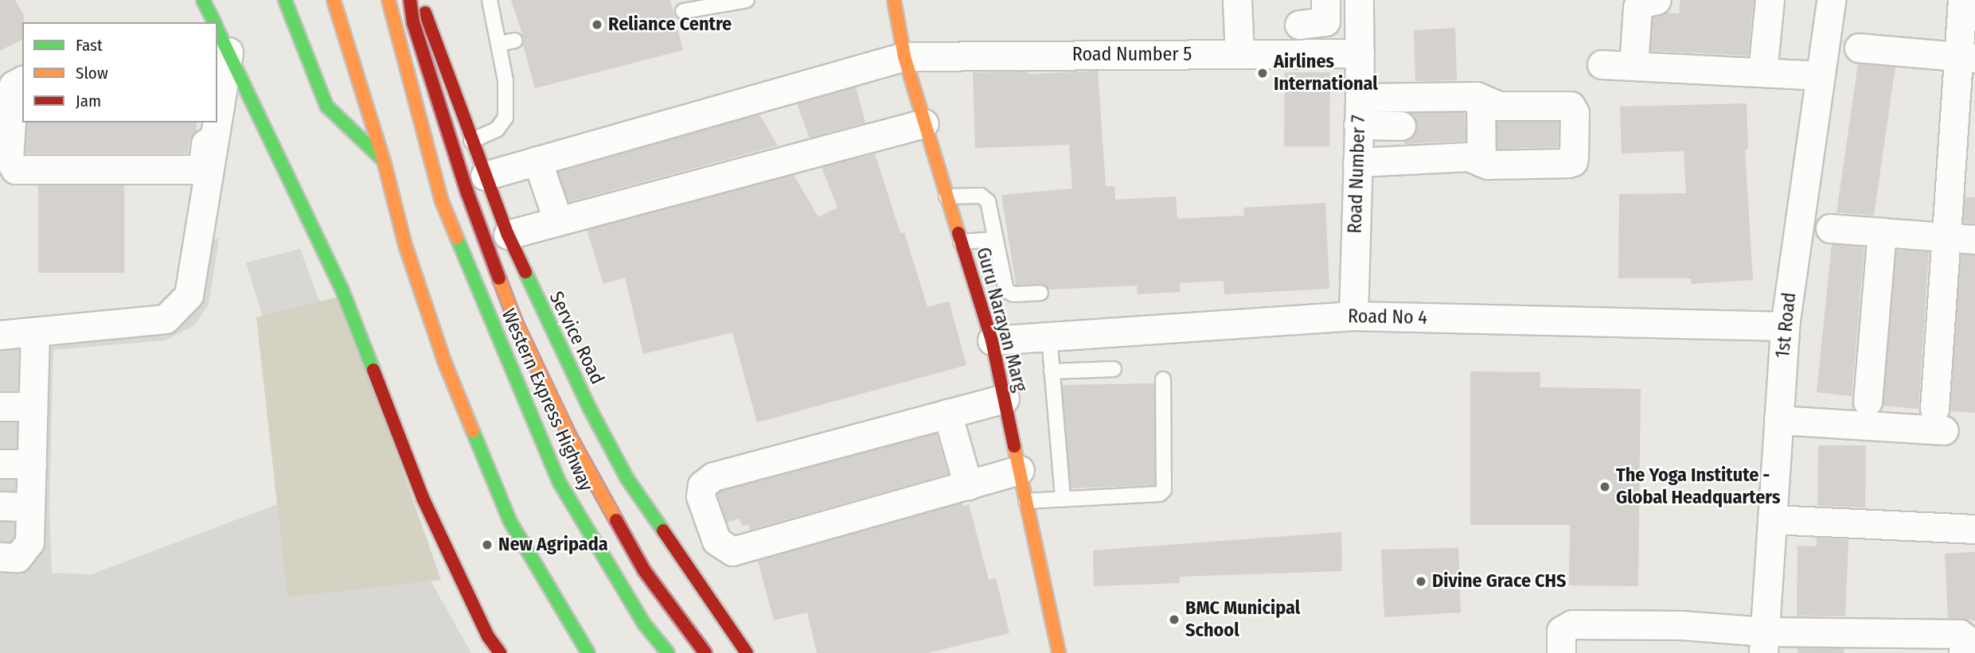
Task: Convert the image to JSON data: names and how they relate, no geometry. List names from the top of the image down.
{
  "streets": {
    "main road": ["Guru Narayan Marg", "Service Road", "Western Express Highway"],
    "street": [
      "Road Number 5",
      "Road Number 7",
      "Road No 4",
      "1st Road"
    ]
  },
  "crossings": [
    ["Road Number 5", "Road Number 7"],
    ["Road Number 5", "Guru Narayan Marg"],
    ["Road Number 5", "Service Road"],
    ["Road Number 7", "Road No 4"],
    ["Road No 4", "Guru Narayan Marg"],
    ["Road No 4", "1st Road"]
  ],
  "places": [
    "Reliance Centre",
    "Airlines International",
    "The Yoga Institute - Global Headquarters",
    "New Agripada",
    "Divine Grace CHS",
    "BMC Municipal School"
  ],
  "legend": ["Fast", "Slow", "Jam"]
}
